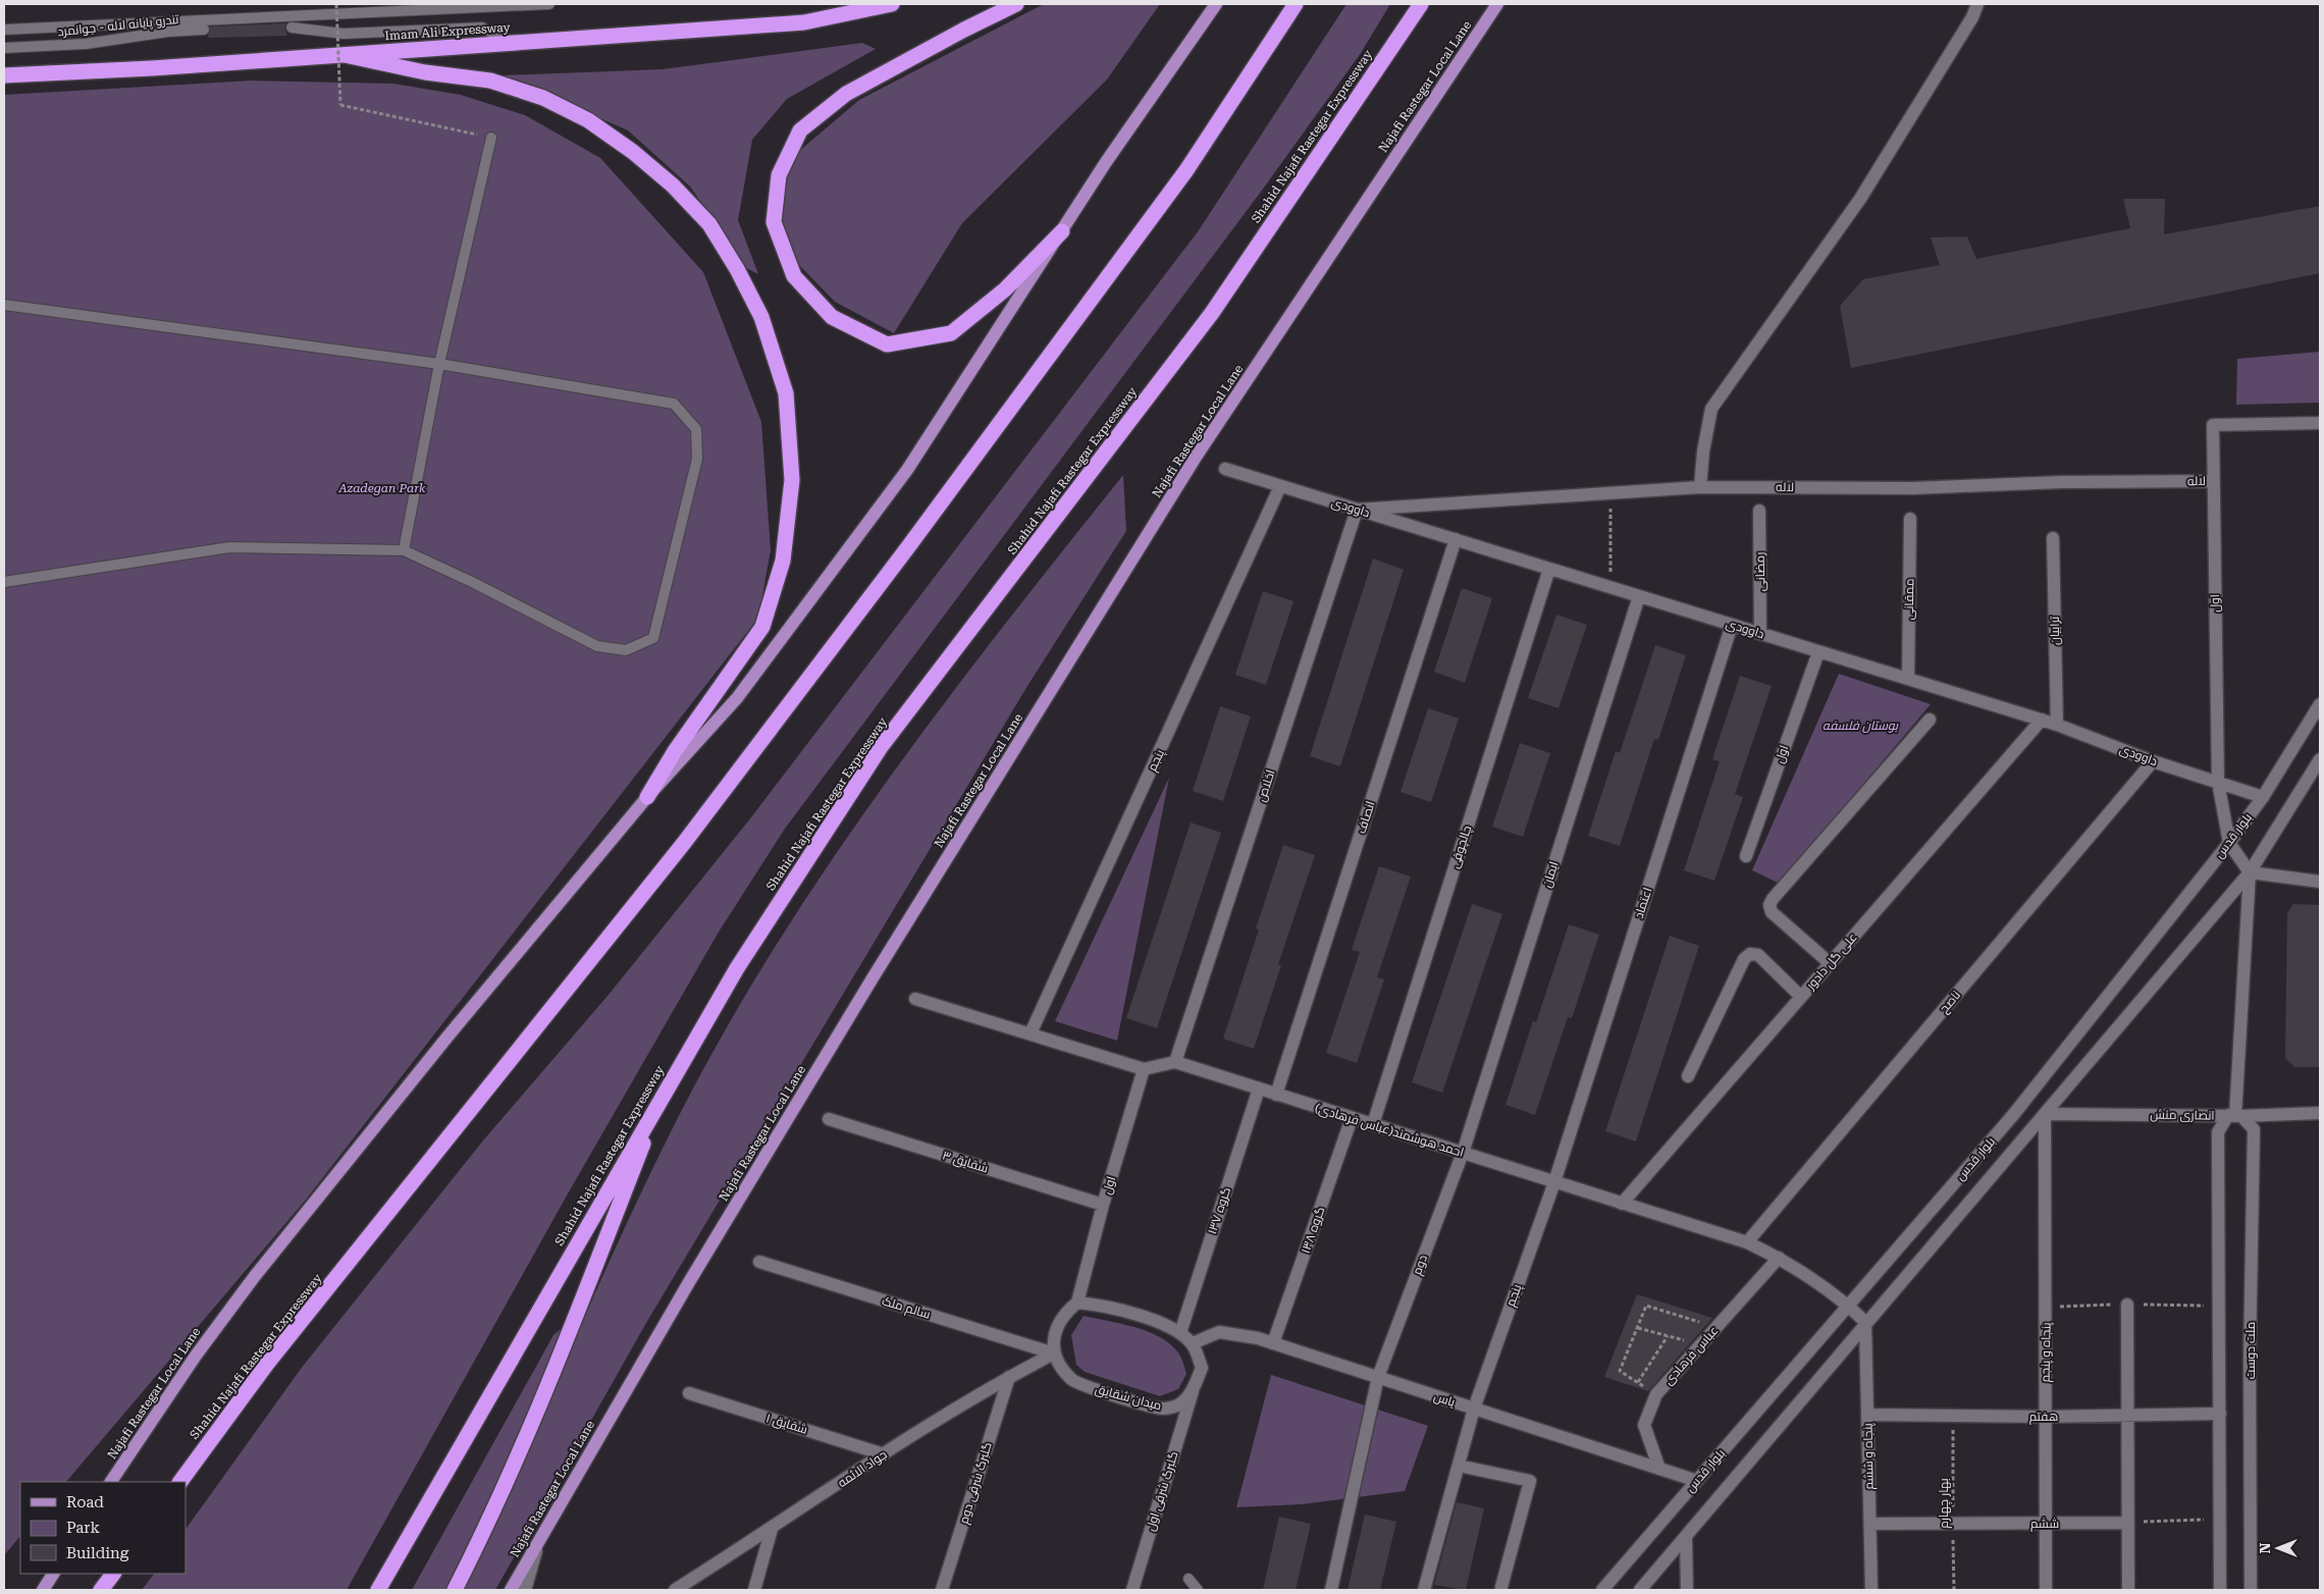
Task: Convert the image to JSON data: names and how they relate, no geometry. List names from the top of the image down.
{
  "streets": {
    "highway": ["Imam Ali Expressway", "Shahid Najafi Rastegar Expressway"],
    "main road": ["Najafi Rastegar Local Lane"],
    "street": [
      "لاله",
      "داوودی",
      "رمضانی",
      "ممقانی",
      "اول",
      "ترابیان",
      "پنجم",
      "اخلاص",
      "انصاف",
      "بلوار قدس",
      "چالچوقی",
      "ایمان",
      "اعتماد",
      "علی گل دادور",
      "ناصح",
      "انصاری منش",
      "احمد هوشمند(عباس فرهادی)",
      "شقایق ۳",
      "گروه ۱۳۷",
      "گروه ۱۳۸",
      "دوم",
      "سالم ملک",
      "ملت دوست",
      "پنجاه و پنجم",
      "عباس فرهادی",
      "میدان شقایق",
      "یاس",
      "هفتم",
      "شقایق ۱",
      "پنجاه و ششم",
      "جواد الائمه",
      "گلبرگ شرقی دوم",
      "گلبرگ شرقی اول",
      "ششم"
    ],
    "lane": ["تندرو پایانه لاله - جوانمرد"],
    "path": ["بهار چهارم"]
  },
  "crossings": [
    ["لاله", "داوودی"],
    ["لاله", "اول"],
    ["لاله", "اخلاص"],
    ["داوودی", "رمضانی"],
    ["داوودی", "ممقانی"],
    ["داوودی", "اول"],
    ["داوودی", "ترابیان"],
    ["داوودی", "پنجم"],
    ["داوودی", "اخلاص"],
    ["داوودی", "انصاف"],
    ["داوودی", "بلوار قدس"],
    ["داوودی", "چالچوقی"],
    ["داوودی", "ایمان"],
    ["داوودی", "اعتماد"],
    ["داوودی", "علی گل دادور"],
    ["داوودی", "ناصح"],
    ["اول", "بلوار قدس"],
    ["اول", "شقایق ۳"],
    ["پنجم", "اعتماد"],
    ["پنجم", "احمد هوشمند(عباس فرهادی)"],
    ["پنجم", "یاس"],
    ["اخلاص", "احمد هوشمند(عباس فرهادی)"],
    ["انصاف", "احمد هوشمند(عباس فرهادی)"],
    ["بلوار قدس", "انصاری منش"],
    ["بلوار قدس", "احمد هوشمند(عباس فرهادی)"],
    ["بلوار قدس", "پنجاه و پنجم"],
    ["بلوار قدس", "یاس"],
    ["بلوار قدس", "پنجاه و ششم"],
    ["چالچوقی", "احمد هوشمند(عباس فرهادی)"],
    ["ایمان", "احمد هوشمند(عباس فرهادی)"],
    ["ایمان", "دوم"],
    ["اعتماد", "احمد هوشمند(عباس فرهادی)"],
    ["علی گل دادور", "احمد هوشمند(عباس فرهادی)"],
    ["ناصح", "احمد هوشمند(عباس فرهادی)"],
    ["انصاری منش", "ملت دوست"],
    ["انصاری منش", "پنجاه و پنجم"],
    ["احمد هوشمند(عباس فرهادی)", "گروه ۱۳۷"],
    ["احمد هوشمند(عباس فرهادی)", "گروه ۱۳۸"],
    ["احمد هوشمند(عباس فرهادی)", "دوم"],
    ["احمد هوشمند(عباس فرهادی)", "عباس فرهادی"],
    ["احمد هوشمند(عباس فرهادی)", "پنجاه و ششم"],
    ["گروه ۱۳۸", "یاس"],
    ["دوم", "یاس"],
    ["سالم ملک", "میدان شقایق"],
    ["سالم ملک", "جواد الائمه"],
    ["پنجاه و پنجم", "هفتم"],
    ["پنجاه و پنجم", "ششم"],
    ["عباس فرهادی", "یاس"],
    ["میدان شقایق", "جواد الائمه"],
    ["میدان شقایق", "گلبرگ شرقی اول"],
    ["هفتم", "پنجاه و ششم"],
    ["هفتم", "بهار چهارم"],
    ["شقایق ۱", "جواد الائمه"],
    ["پنجاه و ششم", "ششم"],
    ["جواد الائمه", "گلبرگ شرقی دوم"],
    ["بهار چهارم", "ششم"]
  ],
  "parks": ["Azadegan Park", "بوستان فلسفه"],
  "legend": ["Road", "Park", "Building"],
  "north": "left"
}
